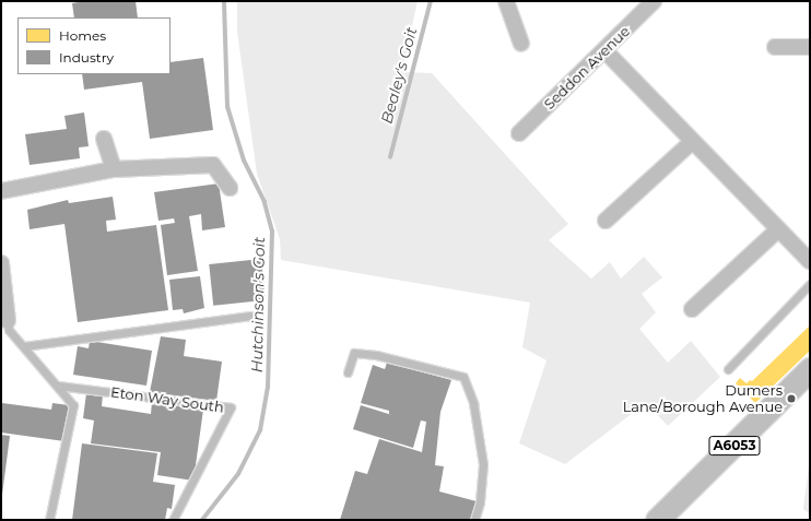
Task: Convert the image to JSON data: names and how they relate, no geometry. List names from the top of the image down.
{
  "streets": {
    "main road": ["A6053"],
    "street": ["Seddon Avenue"],
    "lane": ["Eton Way South"]
  },
  "water": ["Bealey's Goit", "Hutchinson's Goit"],
  "places": ["Dumers Lane/Borough Avenue"],
  "legend": ["Homes", "Industry"]
}
